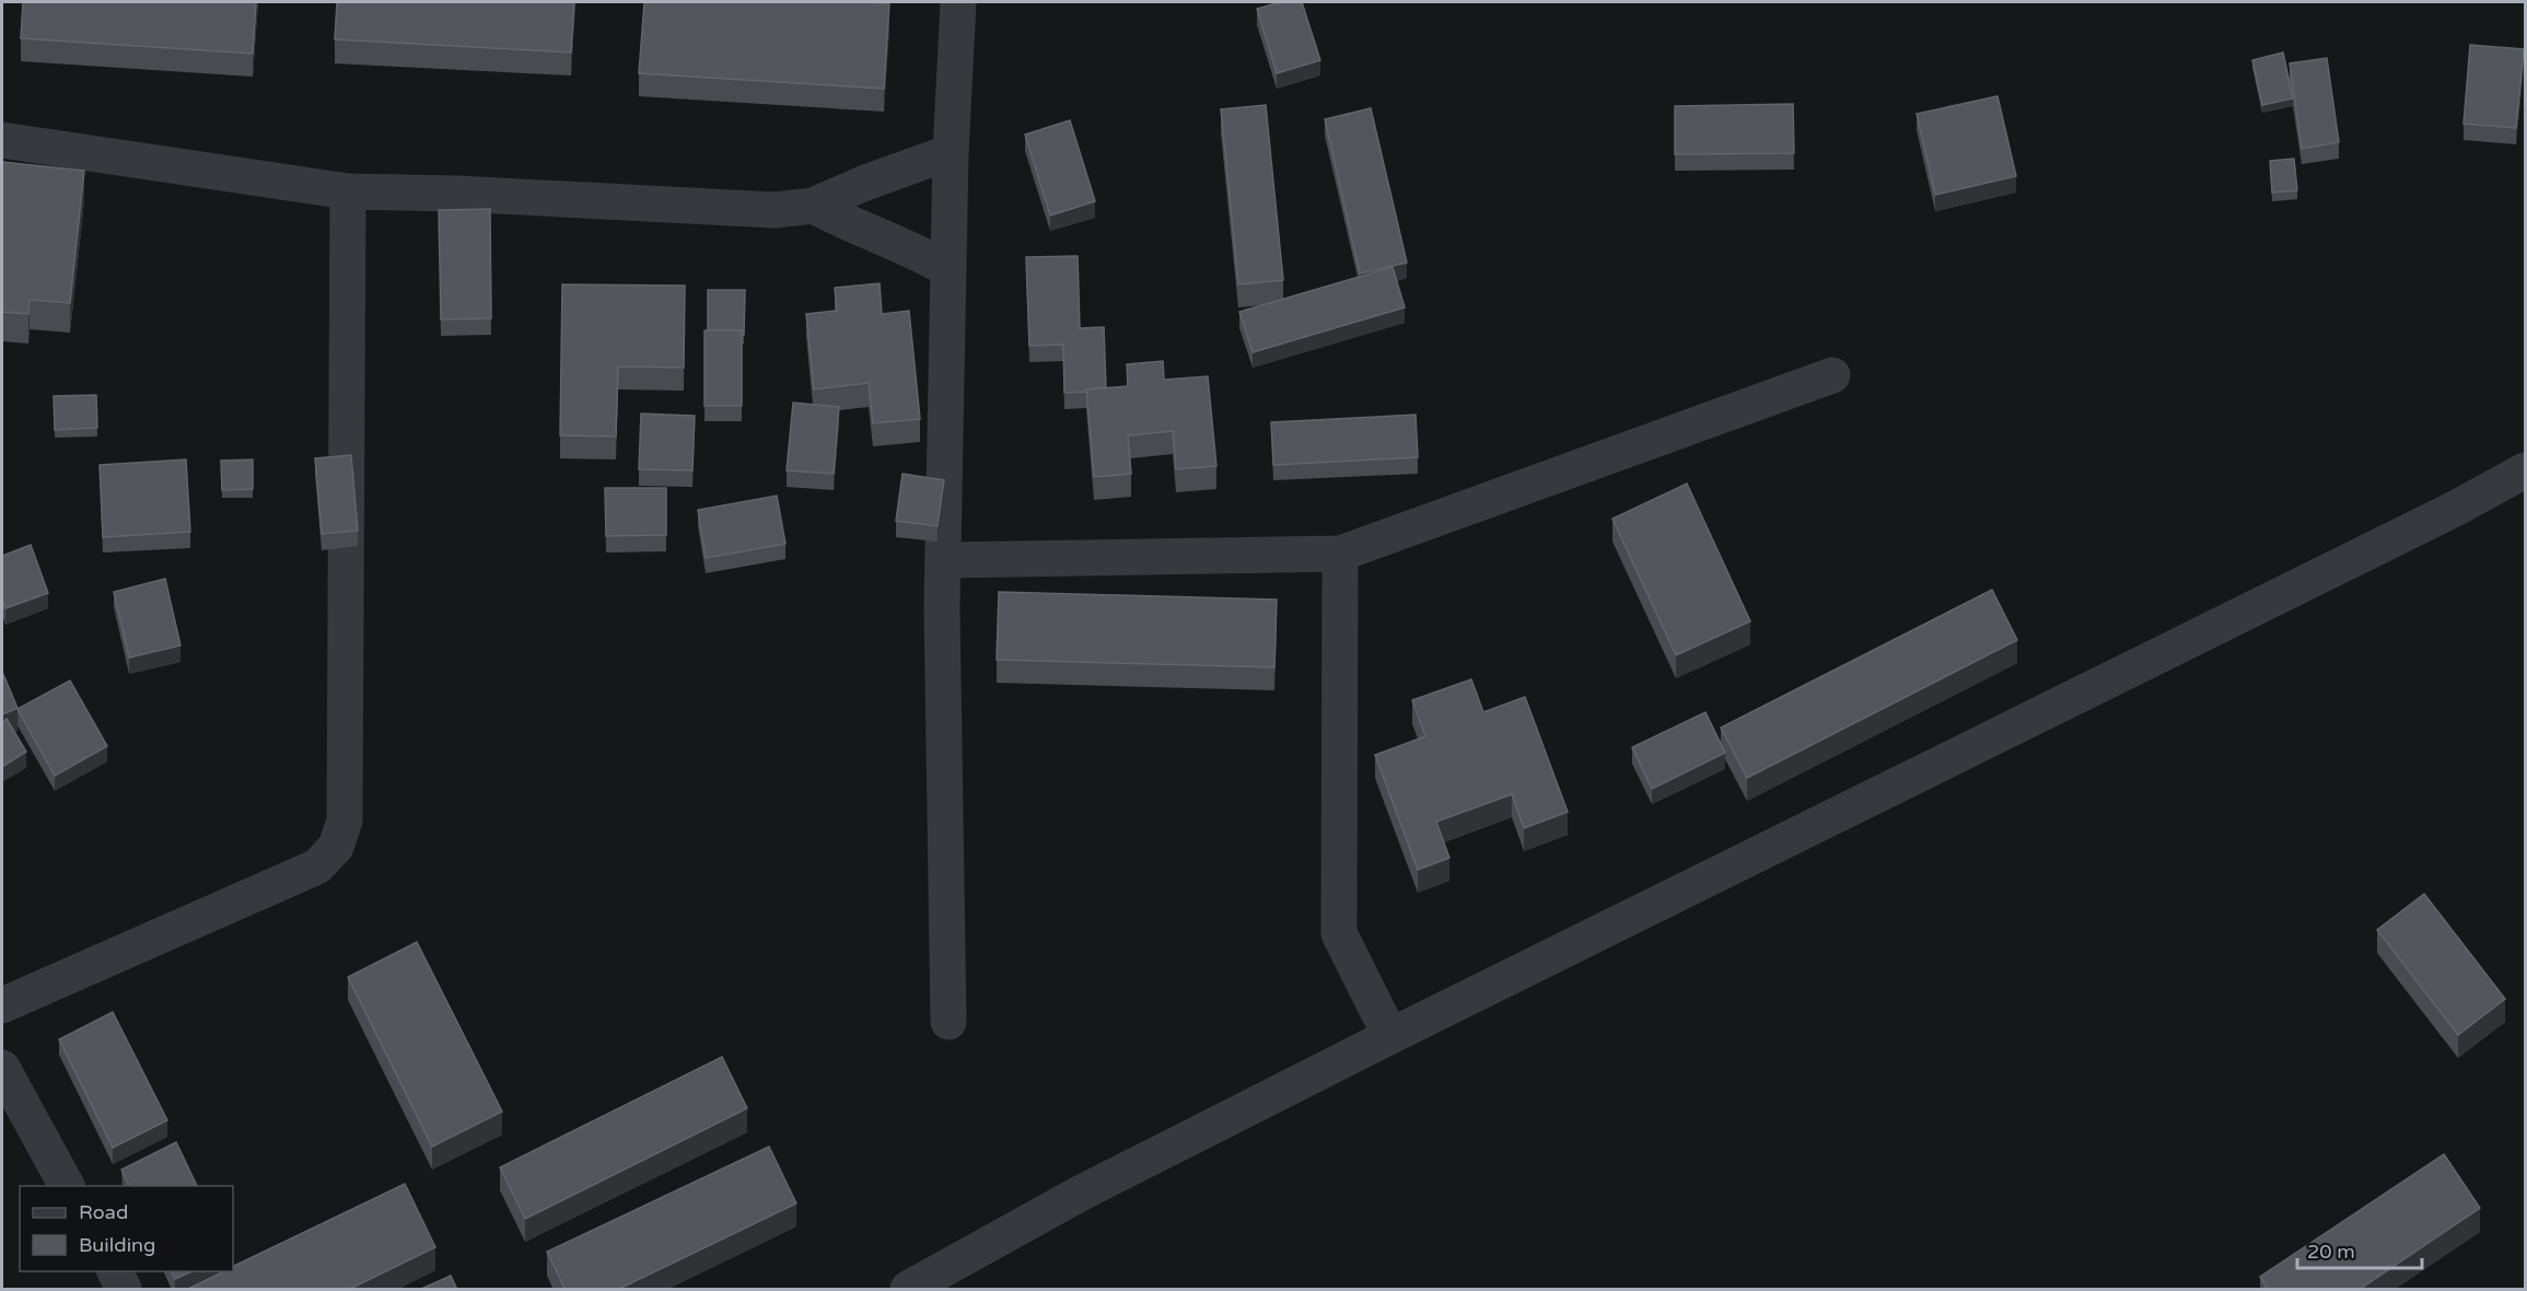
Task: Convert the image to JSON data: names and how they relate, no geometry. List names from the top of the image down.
{
  "legend": ["Road", "Building"],
  "scale_bar": "20 m"
}
